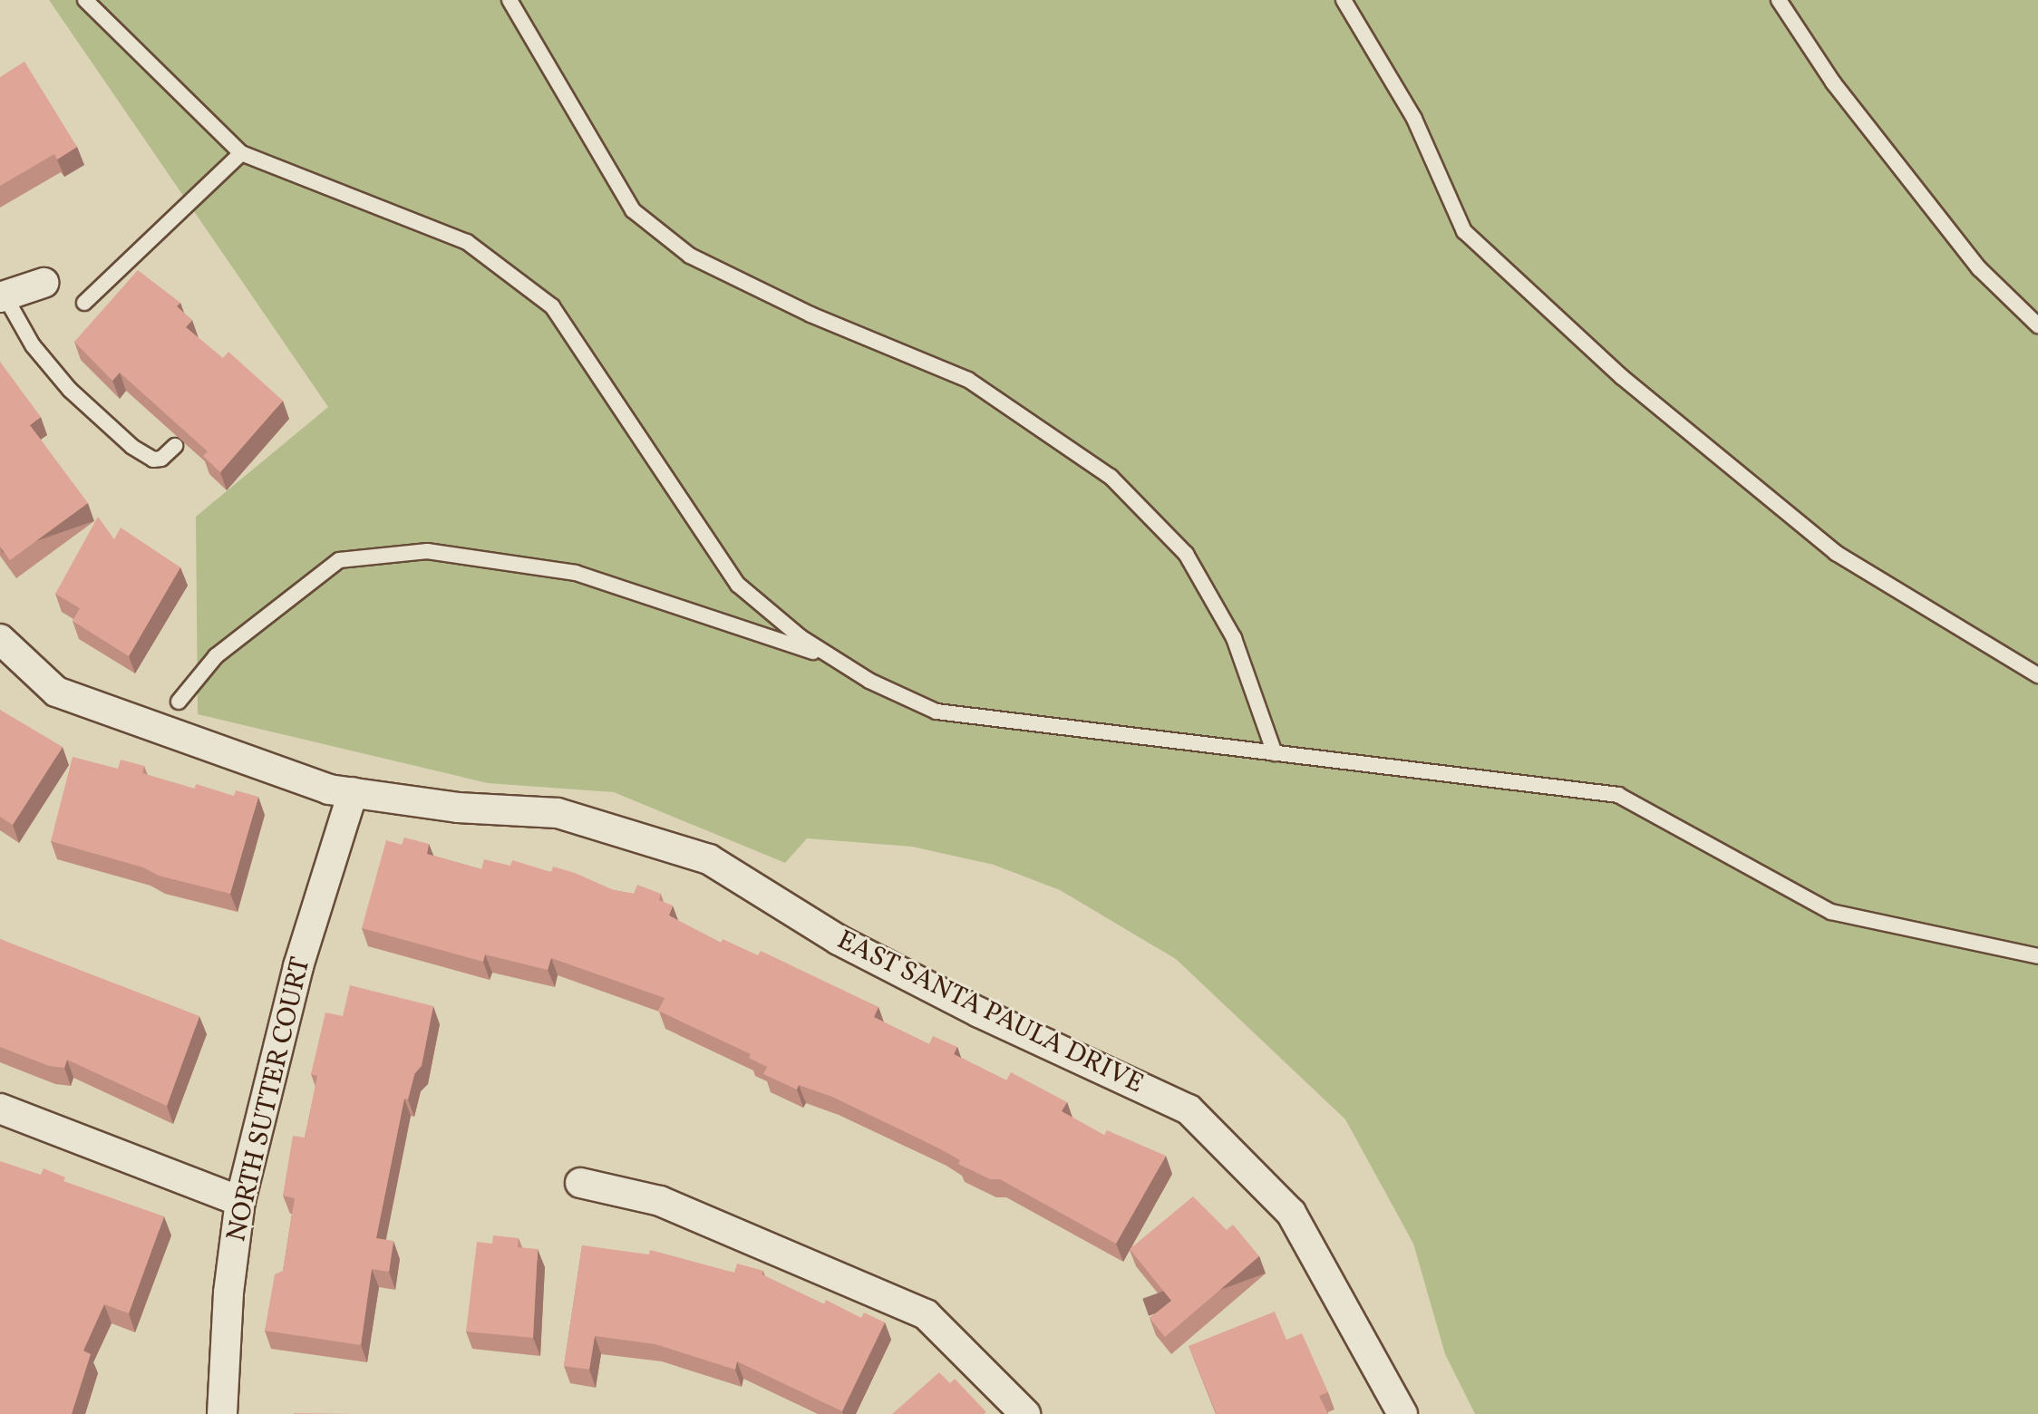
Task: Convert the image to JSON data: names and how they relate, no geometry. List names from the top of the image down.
{
  "streets": {
    "street": ["EAST SANTA PAULA DRIVE", "NORTH SUTTER COURT"]
  },
  "crossings": [
    ["EAST SANTA PAULA DRIVE", "NORTH SUTTER COURT"]
  ]
}
